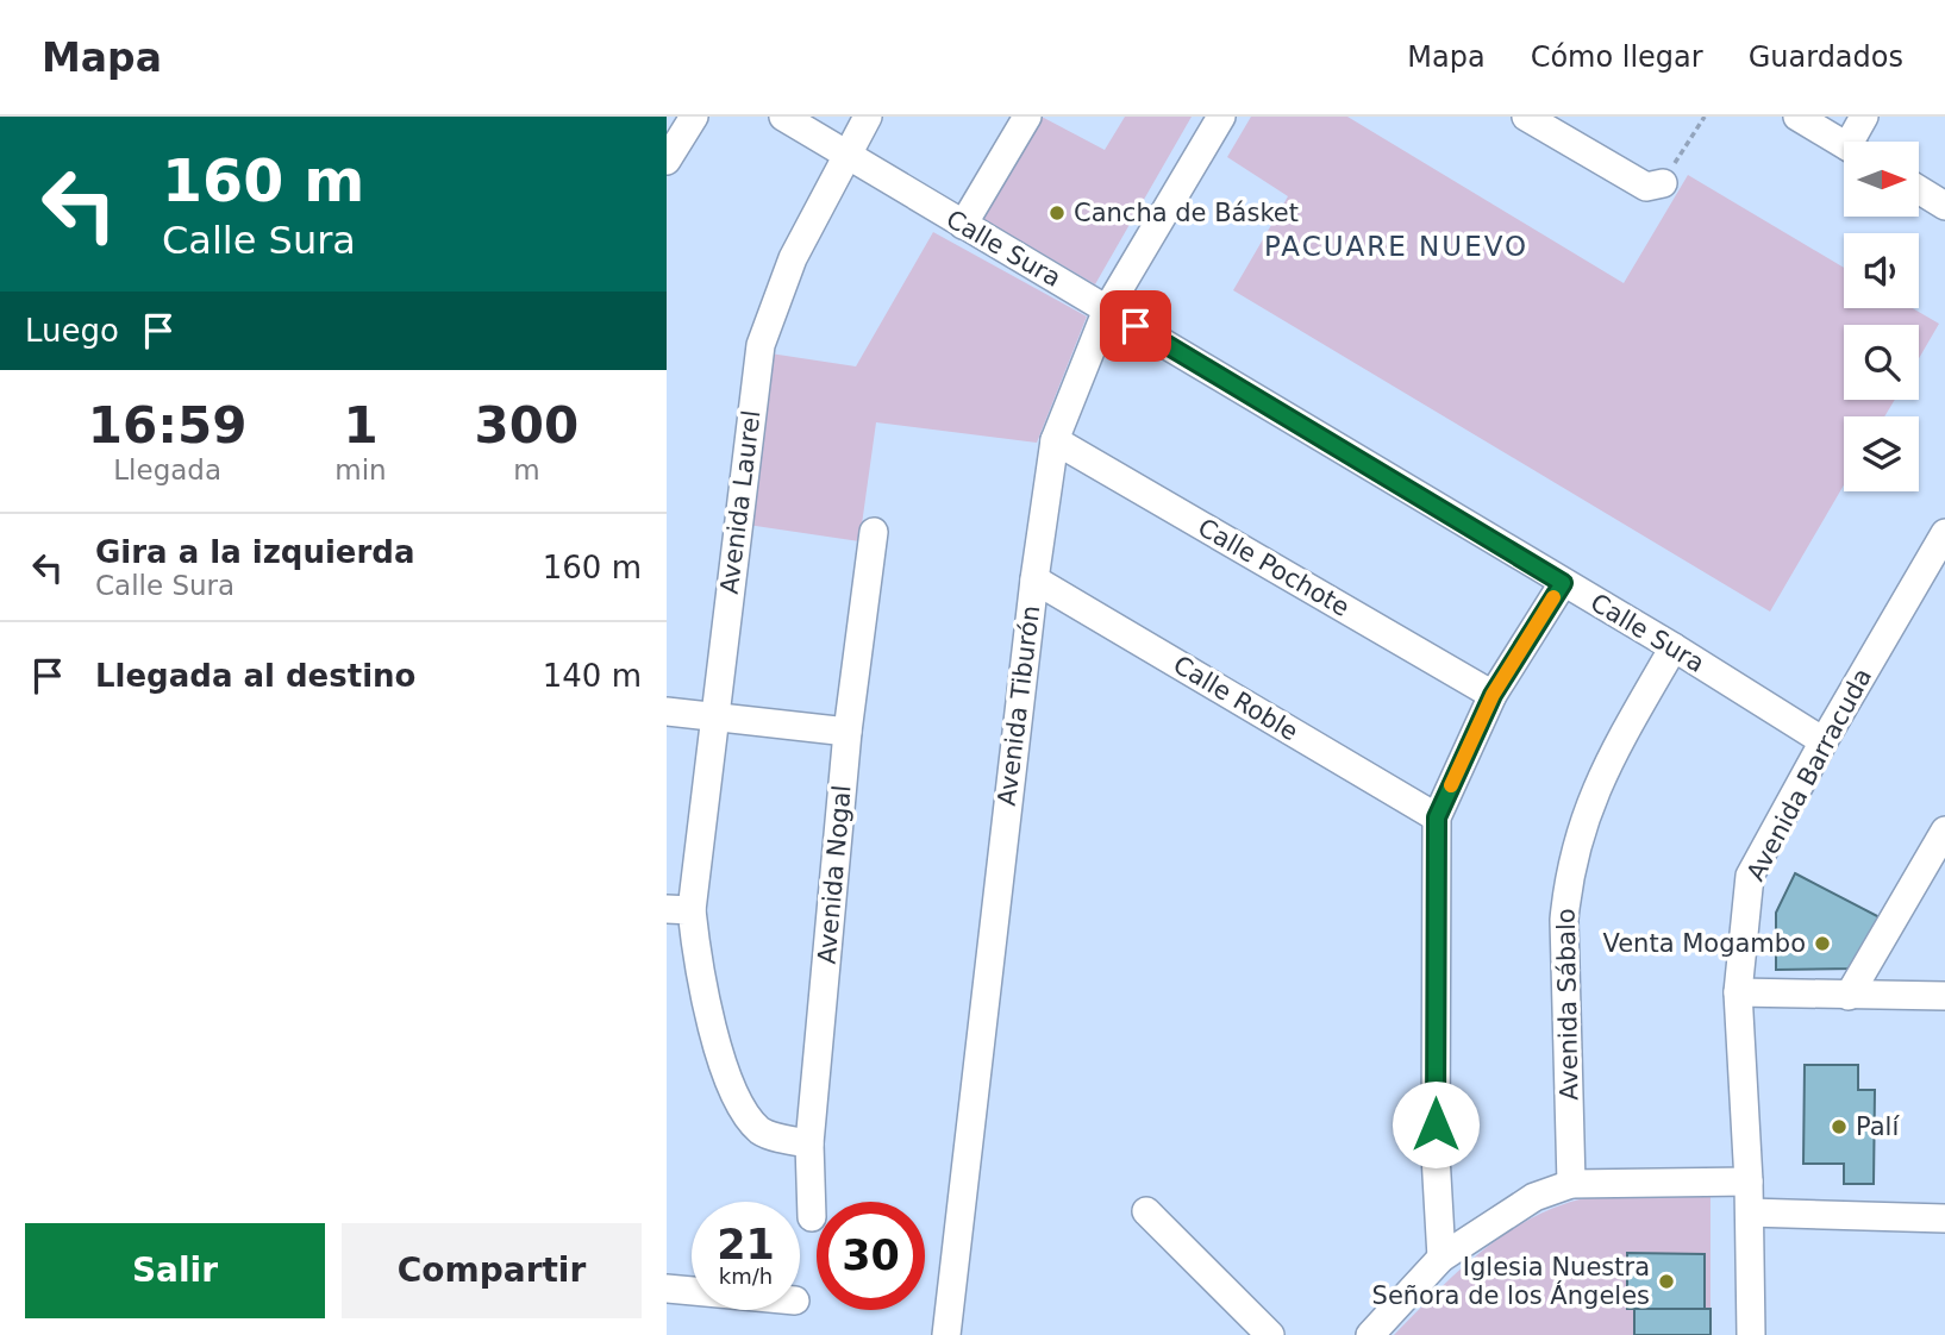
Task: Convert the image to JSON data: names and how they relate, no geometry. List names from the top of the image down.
{
  "streets": {
    "street": [
      "Calle Sura",
      "Avenida Laurel",
      "Calle Pochote",
      "Calle Roble",
      "Avenida Tiburón",
      "Avenida Barracuda",
      "Avenida Nogal",
      "Avenida Sábalo"
    ]
  },
  "crossings": [
    ["Calle Sura", "Avenida Laurel"],
    ["Calle Sura", "Avenida Tiburón"],
    ["Calle Sura", "Avenida Barracuda"],
    ["Calle Sura", "Avenida Sábalo"],
    ["Avenida Laurel", "Avenida Nogal"],
    ["Calle Pochote", "Avenida Tiburón"],
    ["Calle Roble", "Avenida Tiburón"]
  ],
  "districts": ["PACUARE NUEVO"],
  "places": [
    "Cancha de Básket",
    "Venta Mogambo",
    "Palí",
    "Iglesia Nuestra Señora de los Ángeles"
  ],
  "north": "right",
  "page": {
    "header": "Mapa",
    "nav": ["Mapa", "Cómo llegar", "Guardados"],
    "turn": ["160 m", "Calle Sura"],
    "then": "Luego",
    "eta": [
      "16:59",
      "Llegada",
      "1",
      "min",
      "300",
      "m"
    ],
    "list": [
      {
        "name": "Gira a la izquierda",
        "note": "Calle Sura",
        "value": "160 m"
      },
      {
        "name": "Llegada al destino",
        "value": "140 m"
      }
    ],
    "speed": "21 km/h",
    "limit": "30",
    "buttons": ["Salir", "Compartir"]
  }
}
